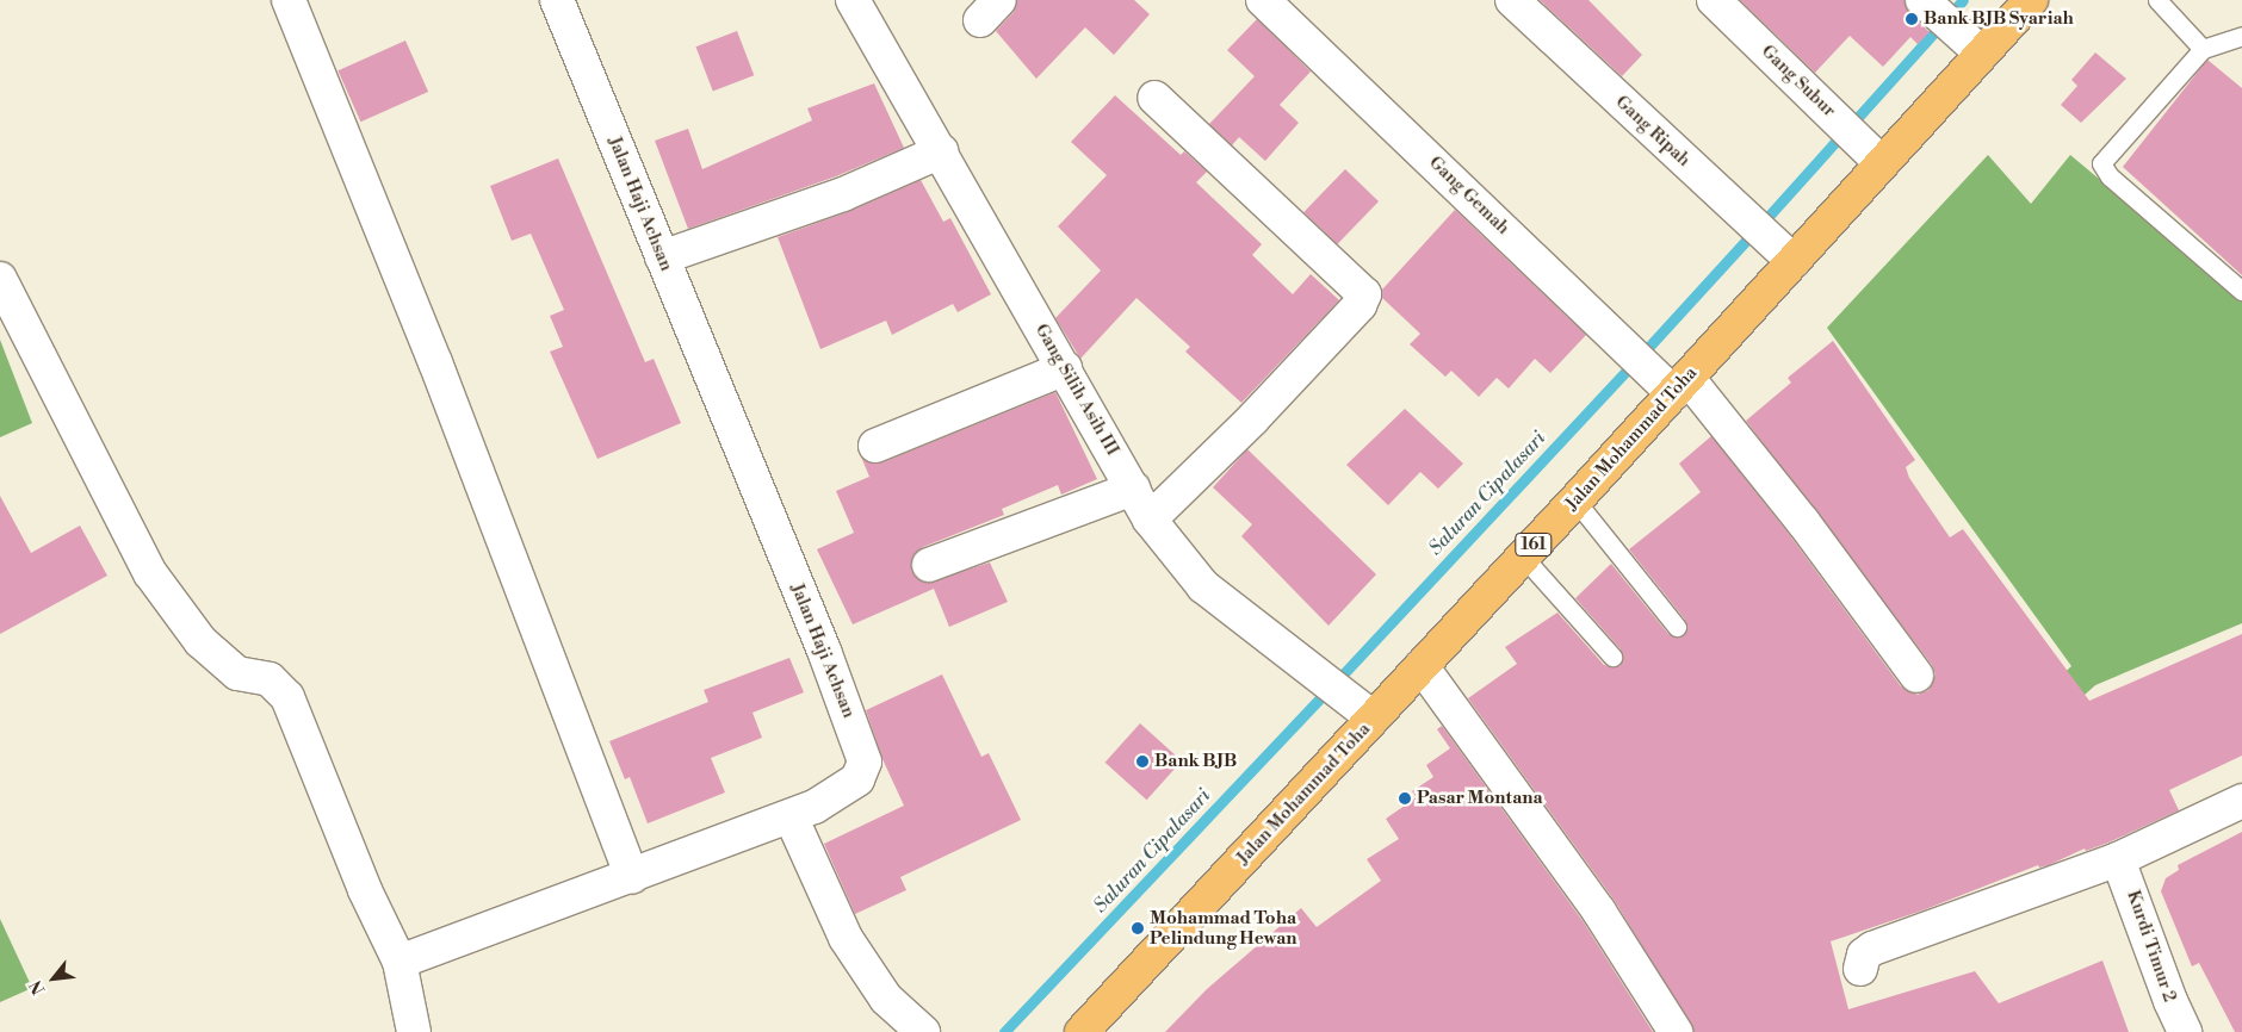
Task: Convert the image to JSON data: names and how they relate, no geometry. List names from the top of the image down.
{
  "streets": {
    "main road": ["Jalan Mohammad Toha", "161"],
    "street": [
      "Gang Subur",
      "Gang Ripah",
      "Gang Gemah",
      "Jalan Haji Achsan",
      "Gang Silih Asih III",
      "Kurdi Timur 2"
    ]
  },
  "crossings": [
    ["Gang Subur", "Jalan Mohammad Toha"],
    ["Gang Ripah", "Jalan Mohammad Toha"],
    ["Gang Gemah", "Jalan Mohammad Toha"],
    ["Gang Silih Asih III", "Jalan Mohammad Toha"]
  ],
  "water": ["Saluran Cipalasari"],
  "places": [
    "Bank BJB Syariah",
    "Bank BJB",
    "Pasar Montana",
    "Mohammad Toha Pelindung Hewan"
  ],
  "north": "bottom left"
}
